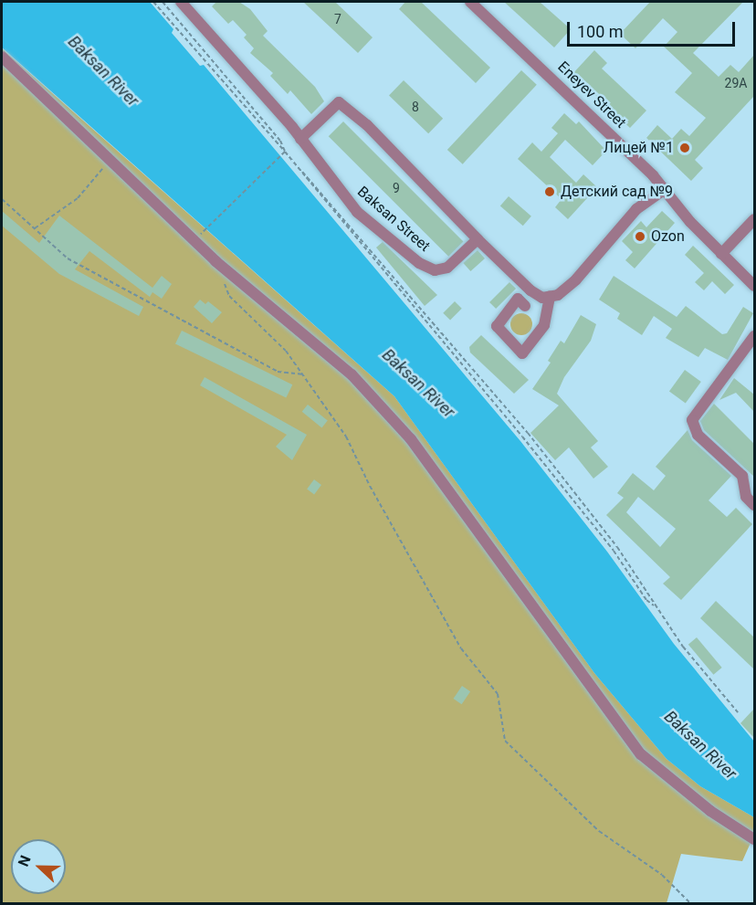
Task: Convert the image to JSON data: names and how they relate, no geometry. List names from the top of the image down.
{
  "streets": {
    "street": ["Eneyev Street", "Baksan Street"]
  },
  "water": ["Baksan River"],
  "places": ["Лицей №1", "Детский сад №9", "Ozon"],
  "house_numbers": [
    "7",
    "29А",
    "8",
    "9"
  ],
  "scale_bar": "100 m",
  "north": "left"
}
